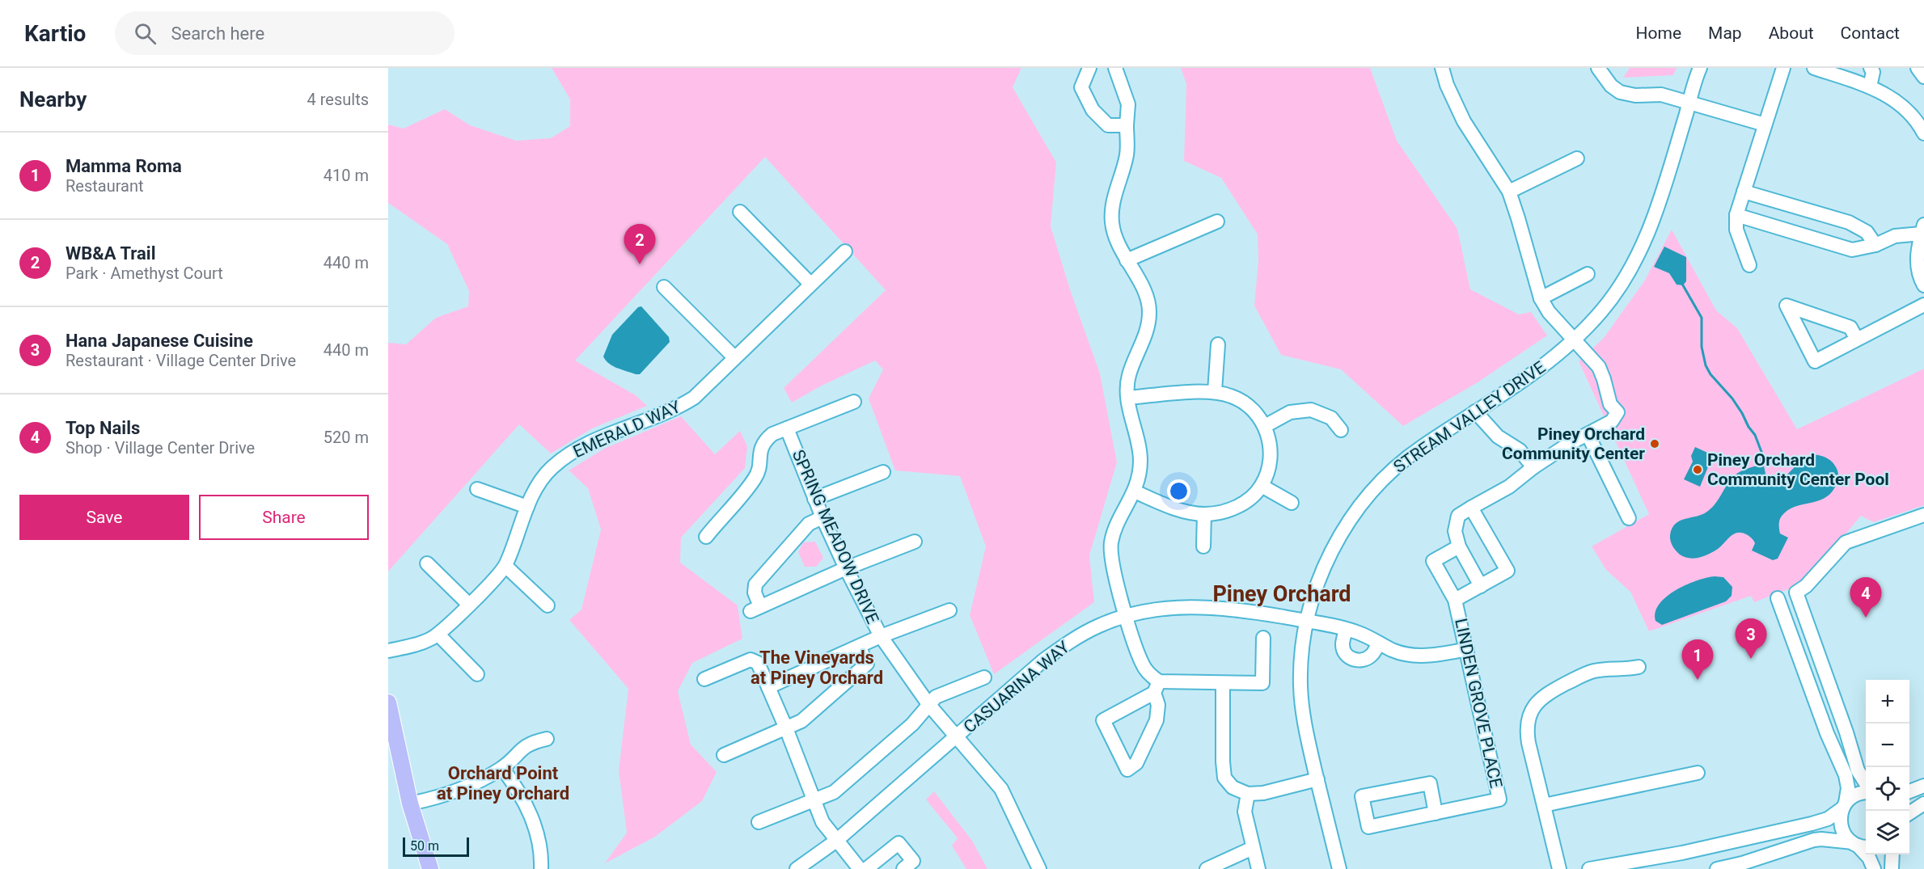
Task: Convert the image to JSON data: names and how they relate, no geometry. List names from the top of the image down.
{
  "streets": {
    "street": [
      "STREAM VALLEY DRIVE",
      "EMERALD WAY",
      "SPRING MEADOW DRIVE",
      "CASUARINA WAY",
      "LINDEN GROVE PLACE"
    ]
  },
  "crossings": [
    ["STREAM VALLEY DRIVE", "CASUARINA WAY"],
    ["SPRING MEADOW DRIVE", "CASUARINA WAY"],
    ["CASUARINA WAY", "LINDEN GROVE PLACE"]
  ],
  "districts": ["Piney Orchard", "The Vineyards at Piney Orchard", "Orchard Point at Piney Orchard"],
  "places": ["Piney Orchard Community Center", "Piney Orchard Community Center Pool"],
  "scale_bar": "50 m",
  "page": {
    "header": "Kartio",
    "search": "Search here",
    "nav": [
      "Home",
      "Map",
      "About",
      "Contact"
    ],
    "heading": ["Nearby", "4 results"],
    "list": [
      {
        "mark": "1",
        "name": "Mamma Roma",
        "note": "Restaurant",
        "value": "410 m"
      },
      {
        "mark": "2",
        "name": "WB&A Trail",
        "note": "Park · Amethyst Court",
        "value": "440 m"
      },
      {
        "mark": "3",
        "name": "Hana Japanese Cuisine",
        "note": "Restaurant · Village Center Drive",
        "value": "440 m"
      },
      {
        "mark": "4",
        "name": "Top Nails",
        "note": "Shop · Village Center Drive",
        "value": "520 m"
      }
    ],
    "pins": [
      "2",
      "4",
      "3",
      "1"
    ],
    "buttons": ["Save", "Share"],
    "map_buttons": ["+", "−"],
    "scale": "50 m"
  }
}
